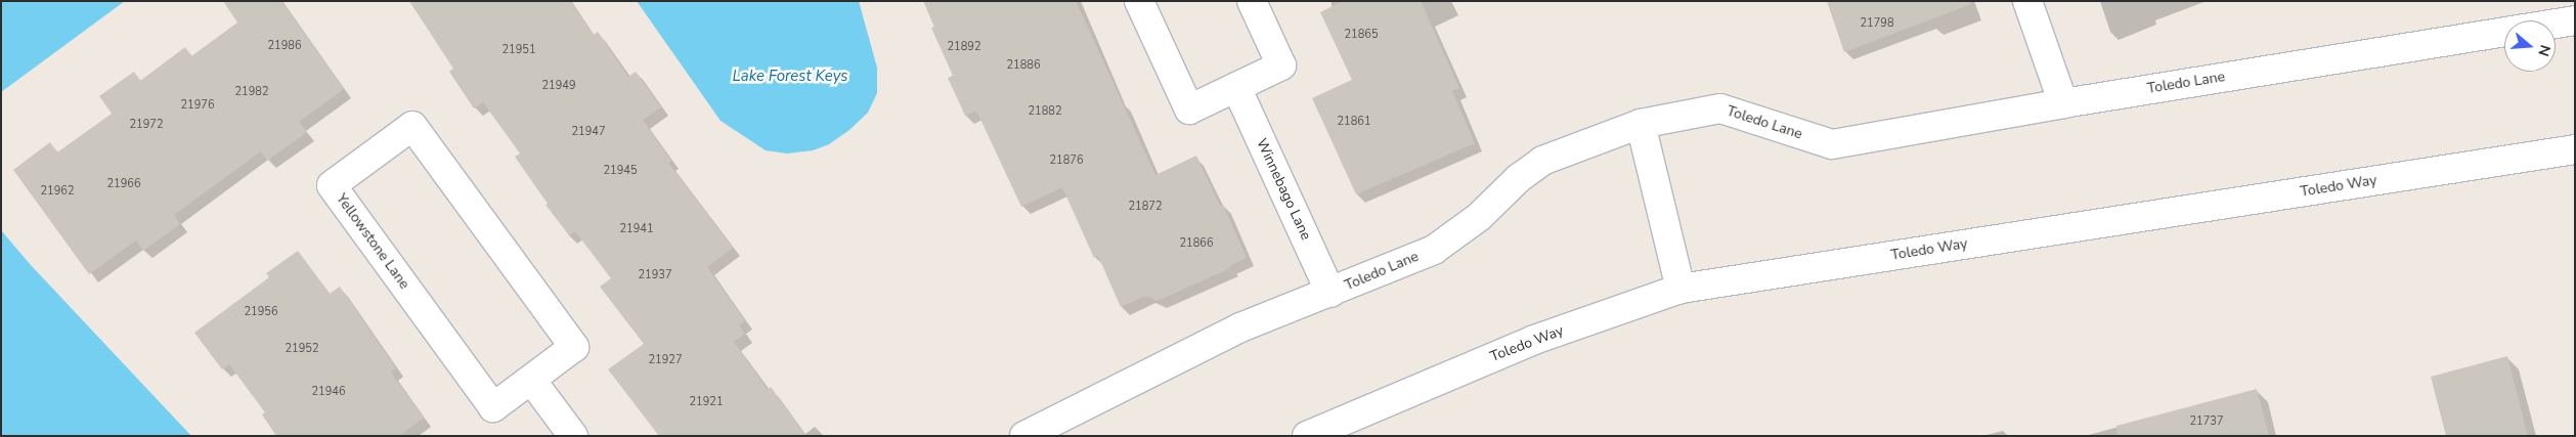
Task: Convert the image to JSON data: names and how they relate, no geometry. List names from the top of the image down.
{
  "streets": {
    "street": [
      "Toledo Lane",
      "Toledo Way",
      "Winnebago Lane",
      "Yellowstone Lane"
    ]
  },
  "crossings": [
    ["Toledo Lane", "Winnebago Lane"]
  ],
  "water": ["Lake Forest Keys"],
  "house_numbers": [
    "21798",
    "21865",
    "21986",
    "21892",
    "21951",
    "21886",
    "21949",
    "21982",
    "21976",
    "21882",
    "21861",
    "21972",
    "21947",
    "21876",
    "21945",
    "21966",
    "21962",
    "21872",
    "21941",
    "21866",
    "21937",
    "21956",
    "21952",
    "21927",
    "21946",
    "21921",
    "21737"
  ],
  "north": "right"
}
